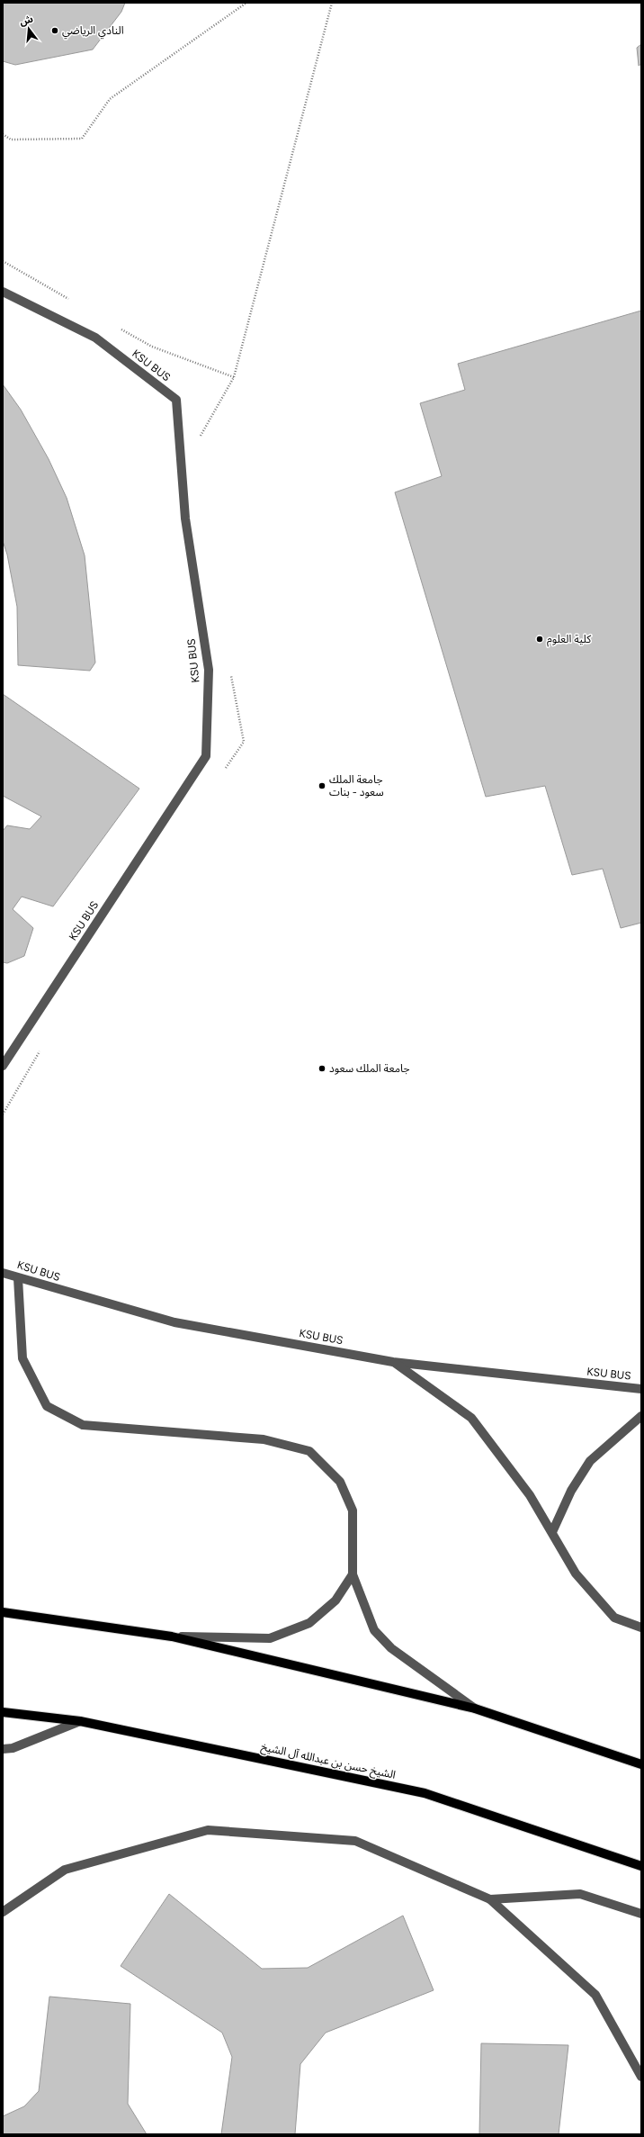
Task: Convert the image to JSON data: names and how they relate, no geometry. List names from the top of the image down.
{
  "streets": {
    "main road": ["الشيخ حسن بن عبدالله آل الشيخ"],
    "street": ["KSU BUS"]
  },
  "places": [
    "النادي الرياضي",
    "كلية العلوم",
    "جامعة الملك سعود - بنات",
    "جامعة الملك سعود"
  ],
  "north": "top"
}
